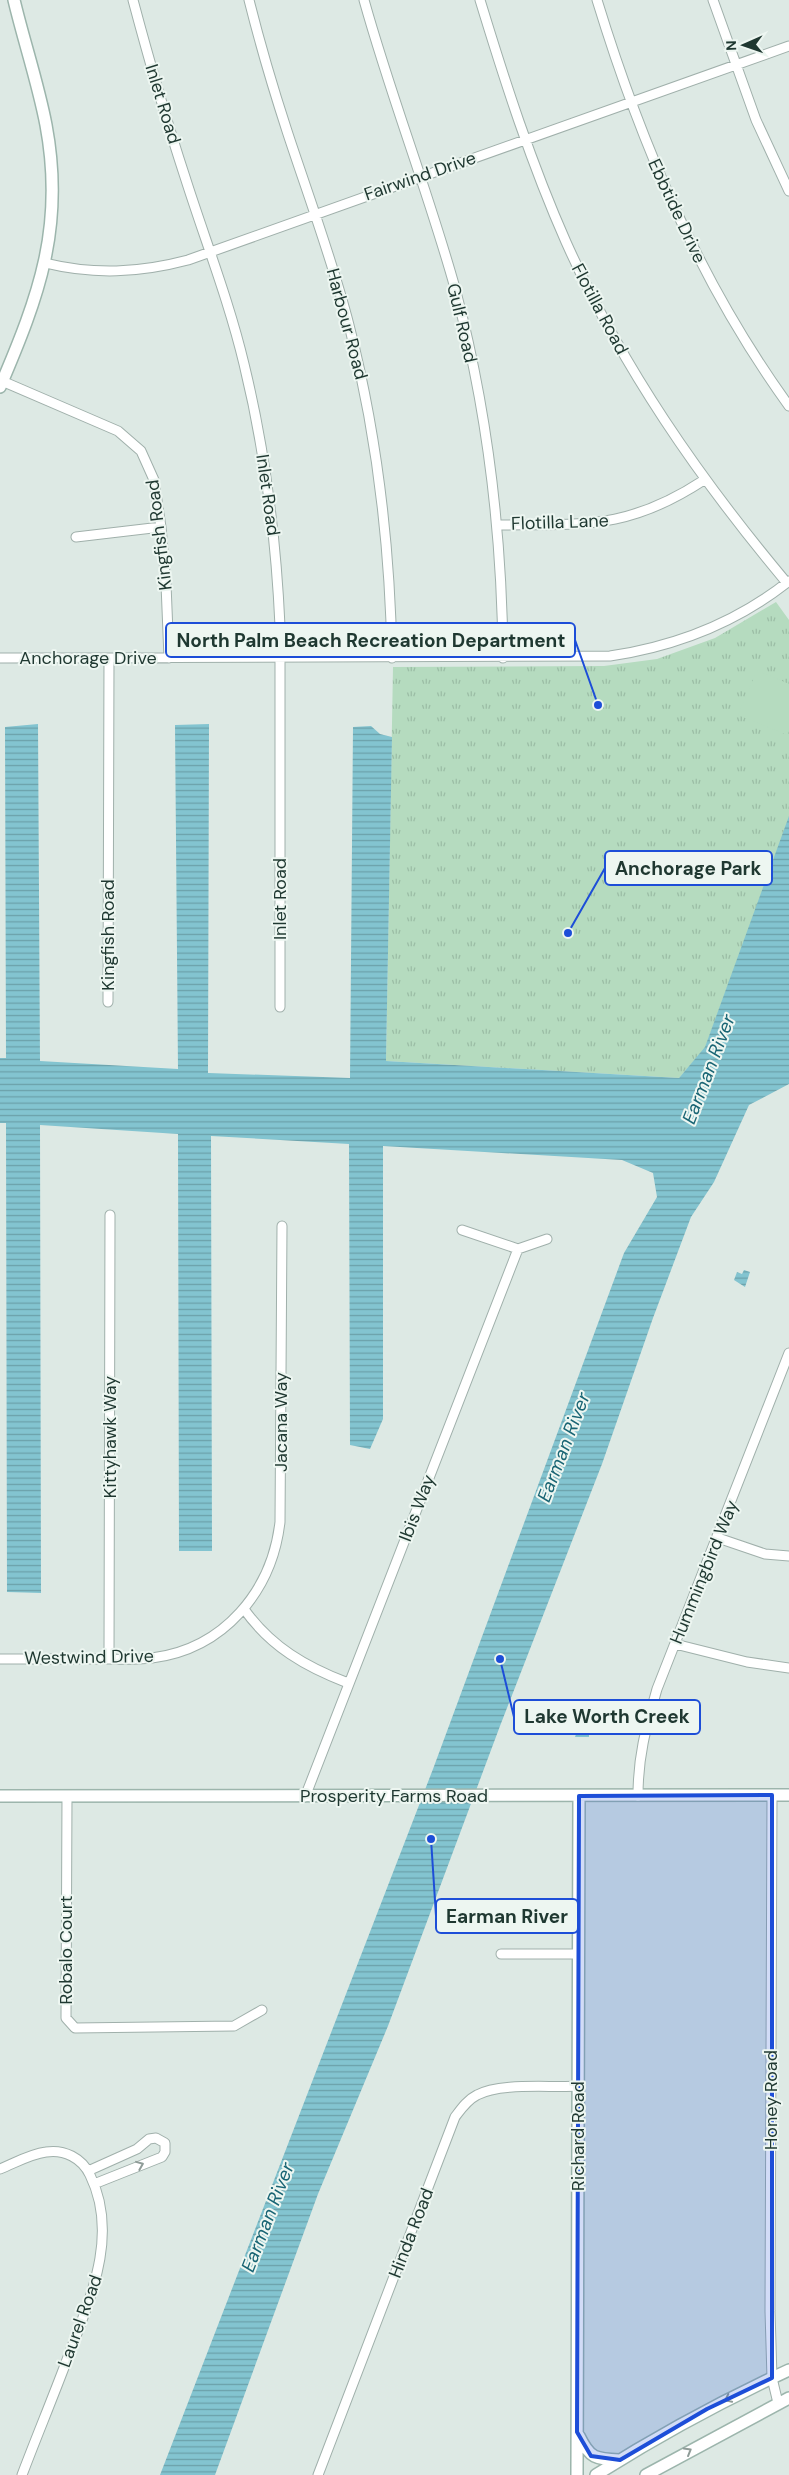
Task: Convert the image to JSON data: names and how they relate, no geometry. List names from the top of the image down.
{
  "streets": {
    "street": [
      "Inlet Road",
      "Fairwind Drive",
      "Ebbtide Drive",
      "Flotilla Road",
      "Gulf Road",
      "Harbour Road",
      "Flotilla Lane",
      "Kingfish Road",
      "Anchorage Drive",
      "Jacana Way",
      "Kittyhawk Way",
      "Ibis Way",
      "Hummingbird Way",
      "Westwind Drive",
      "Prosperity Farms Road",
      "Robalo Court",
      "Honey Road",
      "Richard Road",
      "Hinda Road",
      "Laurel Road"
    ]
  },
  "crossings": [
    ["Inlet Road", "Fairwind Drive"],
    ["Inlet Road", "Anchorage Drive"],
    ["Fairwind Drive", "Ebbtide Drive"],
    ["Fairwind Drive", "Flotilla Road"],
    ["Fairwind Drive", "Gulf Road"],
    ["Fairwind Drive", "Harbour Road"],
    ["Flotilla Road", "Flotilla Lane"],
    ["Flotilla Road", "Anchorage Drive"],
    ["Gulf Road", "Flotilla Lane"],
    ["Gulf Road", "Anchorage Drive"],
    ["Harbour Road", "Anchorage Drive"],
    ["Kingfish Road", "Anchorage Drive"],
    ["Jacana Way", "Westwind Drive"],
    ["Kittyhawk Way", "Westwind Drive"],
    ["Ibis Way", "Prosperity Farms Road"],
    ["Hummingbird Way", "Prosperity Farms Road"],
    ["Prosperity Farms Road", "Robalo Court"],
    ["Prosperity Farms Road", "Honey Road"],
    ["Prosperity Farms Road", "Richard Road"],
    ["Richard Road", "Hinda Road"]
  ],
  "water": ["Earman River"],
  "places": [
    "North Palm Beach Recreation Department",
    "Anchorage Park",
    "Lake Worth Creek",
    "Earman River"
  ],
  "north": "left"
}
